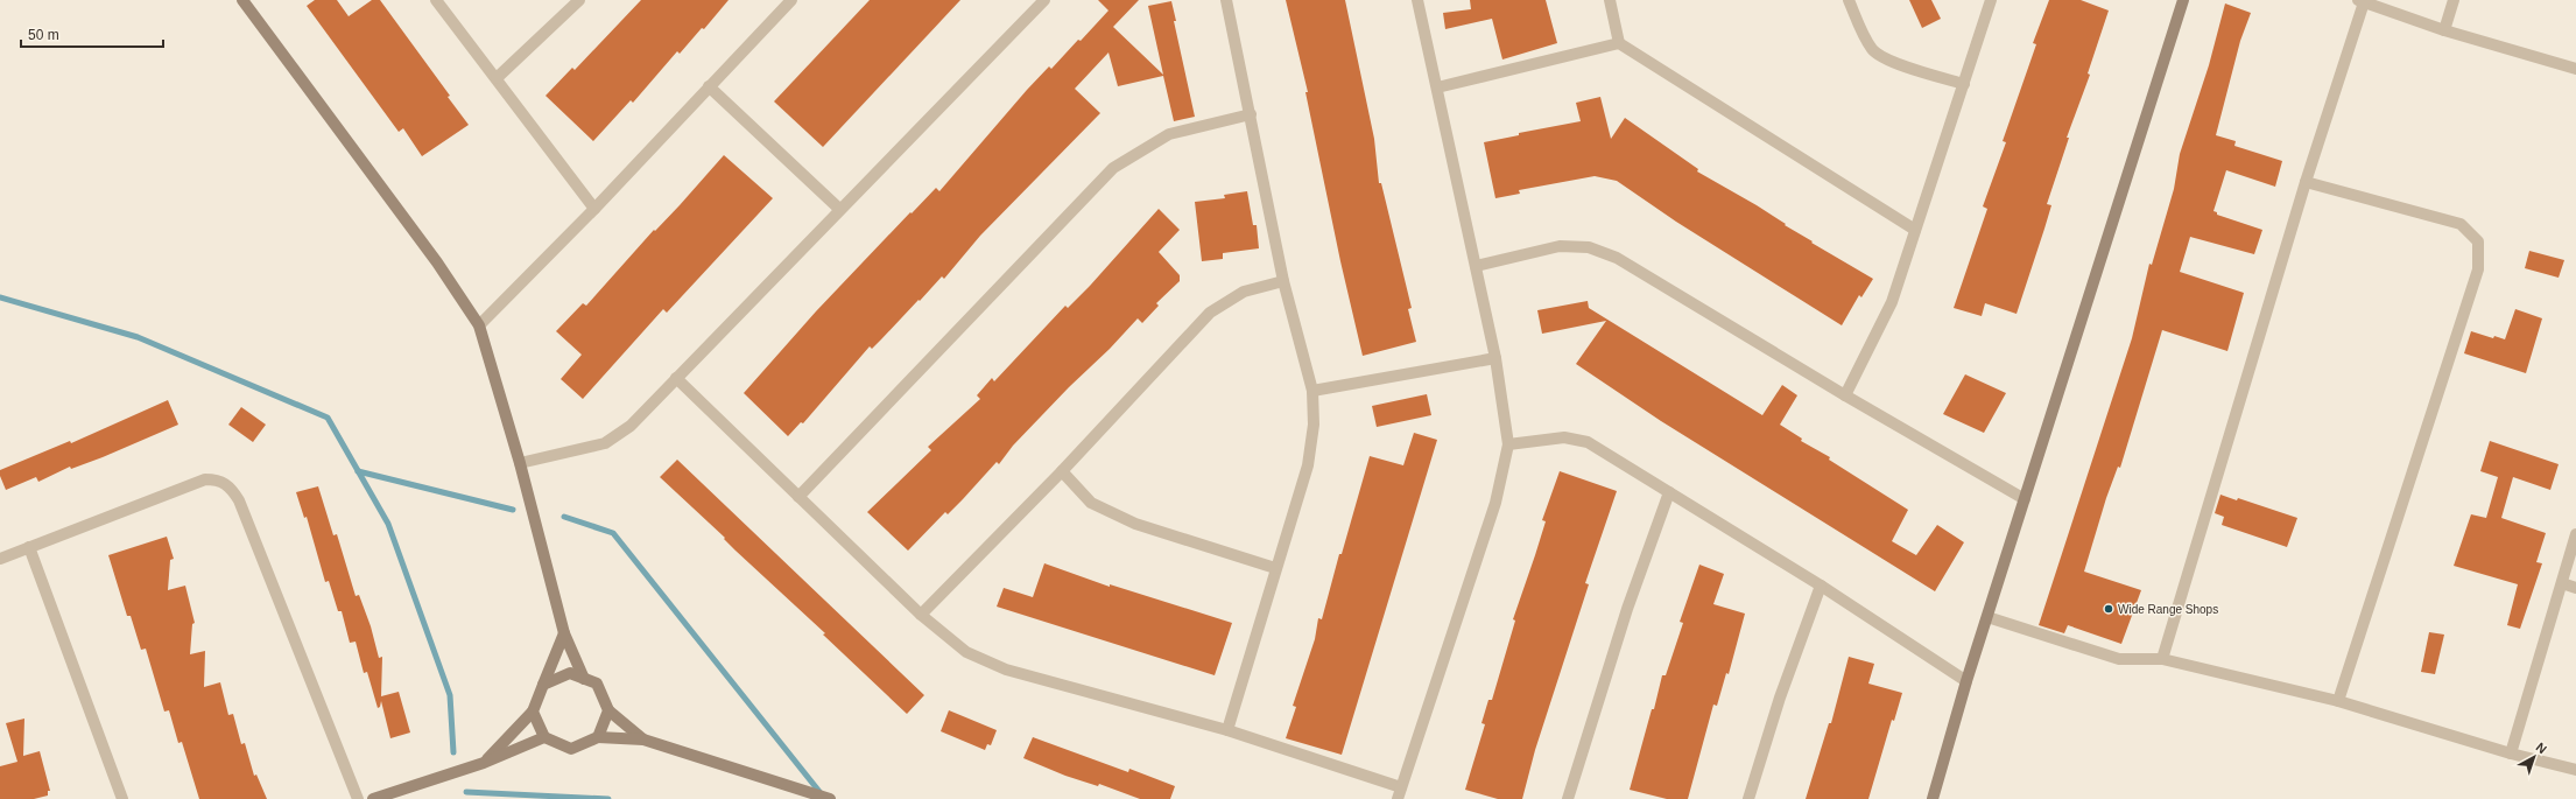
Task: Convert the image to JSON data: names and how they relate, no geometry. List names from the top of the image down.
{
  "places": ["Wide Range Shops"],
  "scale_bar": "50 m",
  "north": "top right"
}
